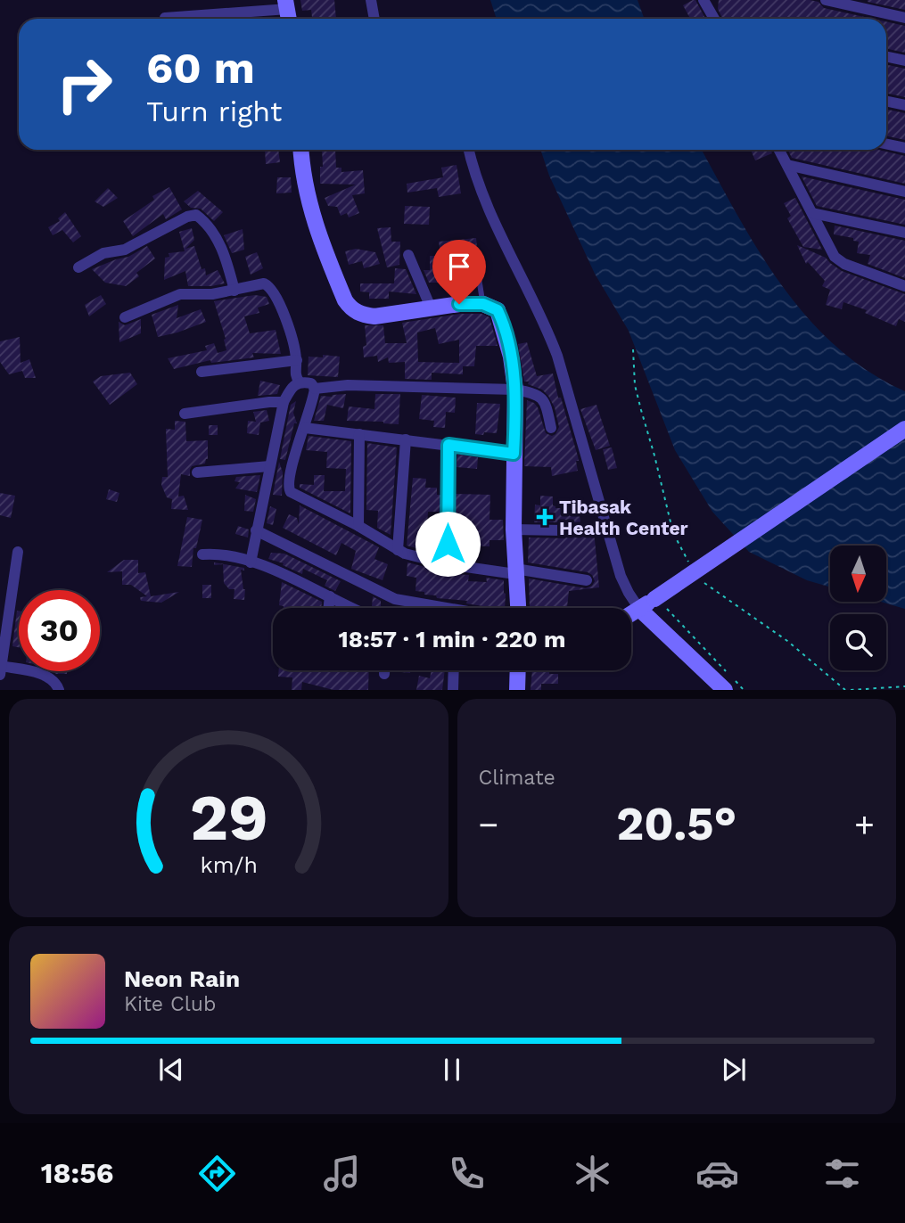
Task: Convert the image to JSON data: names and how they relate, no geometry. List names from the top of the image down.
{
  "places": {
    "health": ["Tibasak Health Center"]
  },
  "north": "bottom",
  "page": {
    "turn": ["60 m", "Turn right"],
    "limit": "30",
    "trip": "18:57 · 1 min · 220 m",
    "tile": "Climate",
    "heat": ["−", "20.5°", "+"],
    "song": ["Neon Rain", "Kite Club"],
    "tabs": "18:56",
    "gauge": ["29", "km/h"]
  }
}
